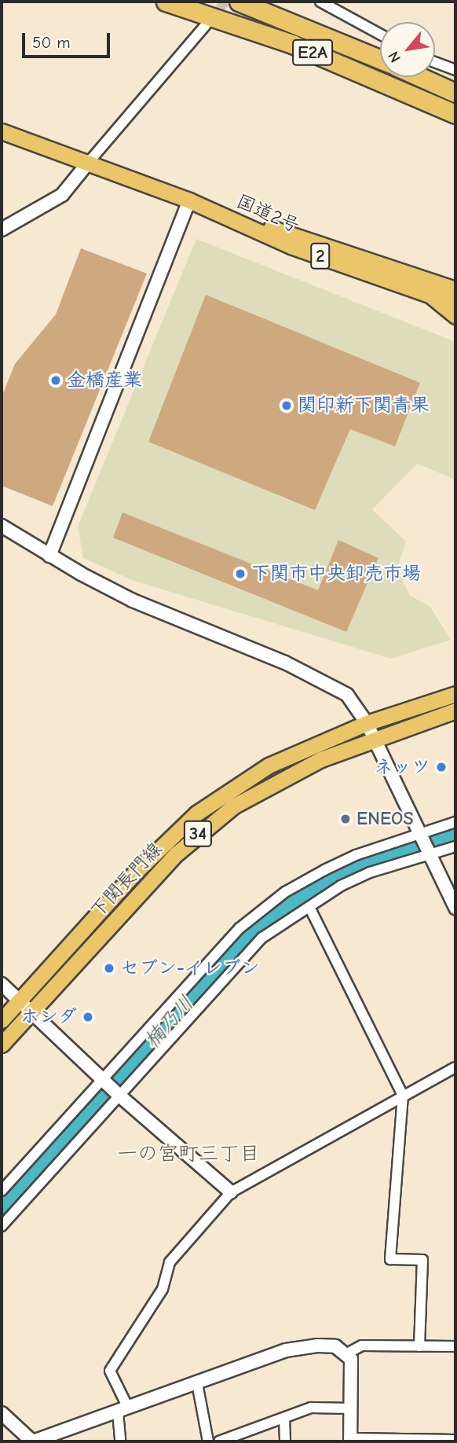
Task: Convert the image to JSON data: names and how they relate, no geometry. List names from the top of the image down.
{
  "streets": {
    "highway": ["E2A"],
    "main road": [
      "国道2号",
      "2",
      "34",
      "下関長門線"
    ]
  },
  "districts": ["一の宮町三丁目"],
  "water": ["楠乃川"],
  "places": [
    "金橋産業",
    "関印新下関青果",
    "下関市中央卸売市場",
    "ネッツ",
    "ENEOS",
    "セブン-イレブン",
    "ホンダ"
  ],
  "scale_bar": "50 m",
  "north": "bottom left"
}
